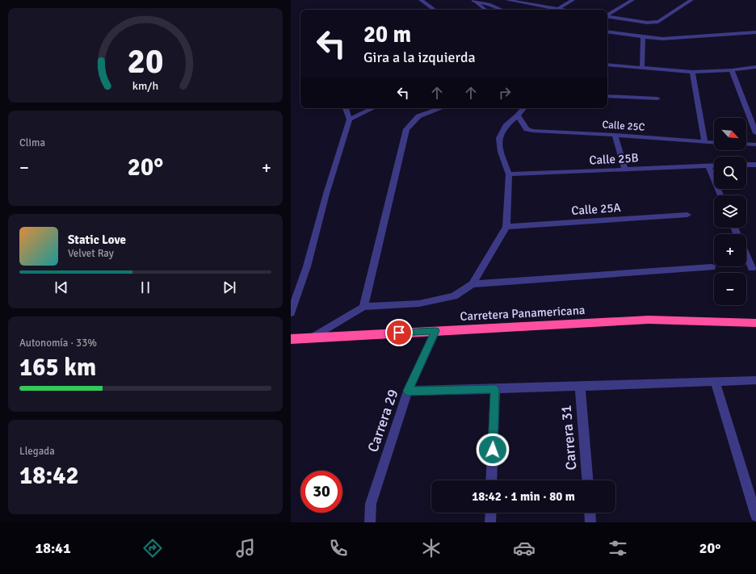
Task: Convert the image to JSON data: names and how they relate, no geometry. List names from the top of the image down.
{
  "streets": {
    "highway": ["Carretera Panamericana"],
    "street": [
      "Calle 25C",
      "Calle 25B",
      "Calle 25A",
      "Carrera 29",
      "Carrera 31"
    ]
  },
  "crossings": [
    ["Carretera Panamericana", "Carrera 29"]
  ],
  "north": "bottom right",
  "page": {
    "turn": ["20 m", "Gira a la izquierda"],
    "tile": [
      "Clima",
      ["Autonomía · 33%", "165 km"],
      ["Llegada", "18:42"]
    ],
    "map_buttons": ["+", "−"],
    "heat": ["−", "20°", "+"],
    "song": ["Static Love", "Velvet Ray"],
    "limit": "30",
    "trip": "18:42 · 1 min · 80 m",
    "tabs": ["18:41", "20°"],
    "gauge": ["20", "km/h"]
  }
}
